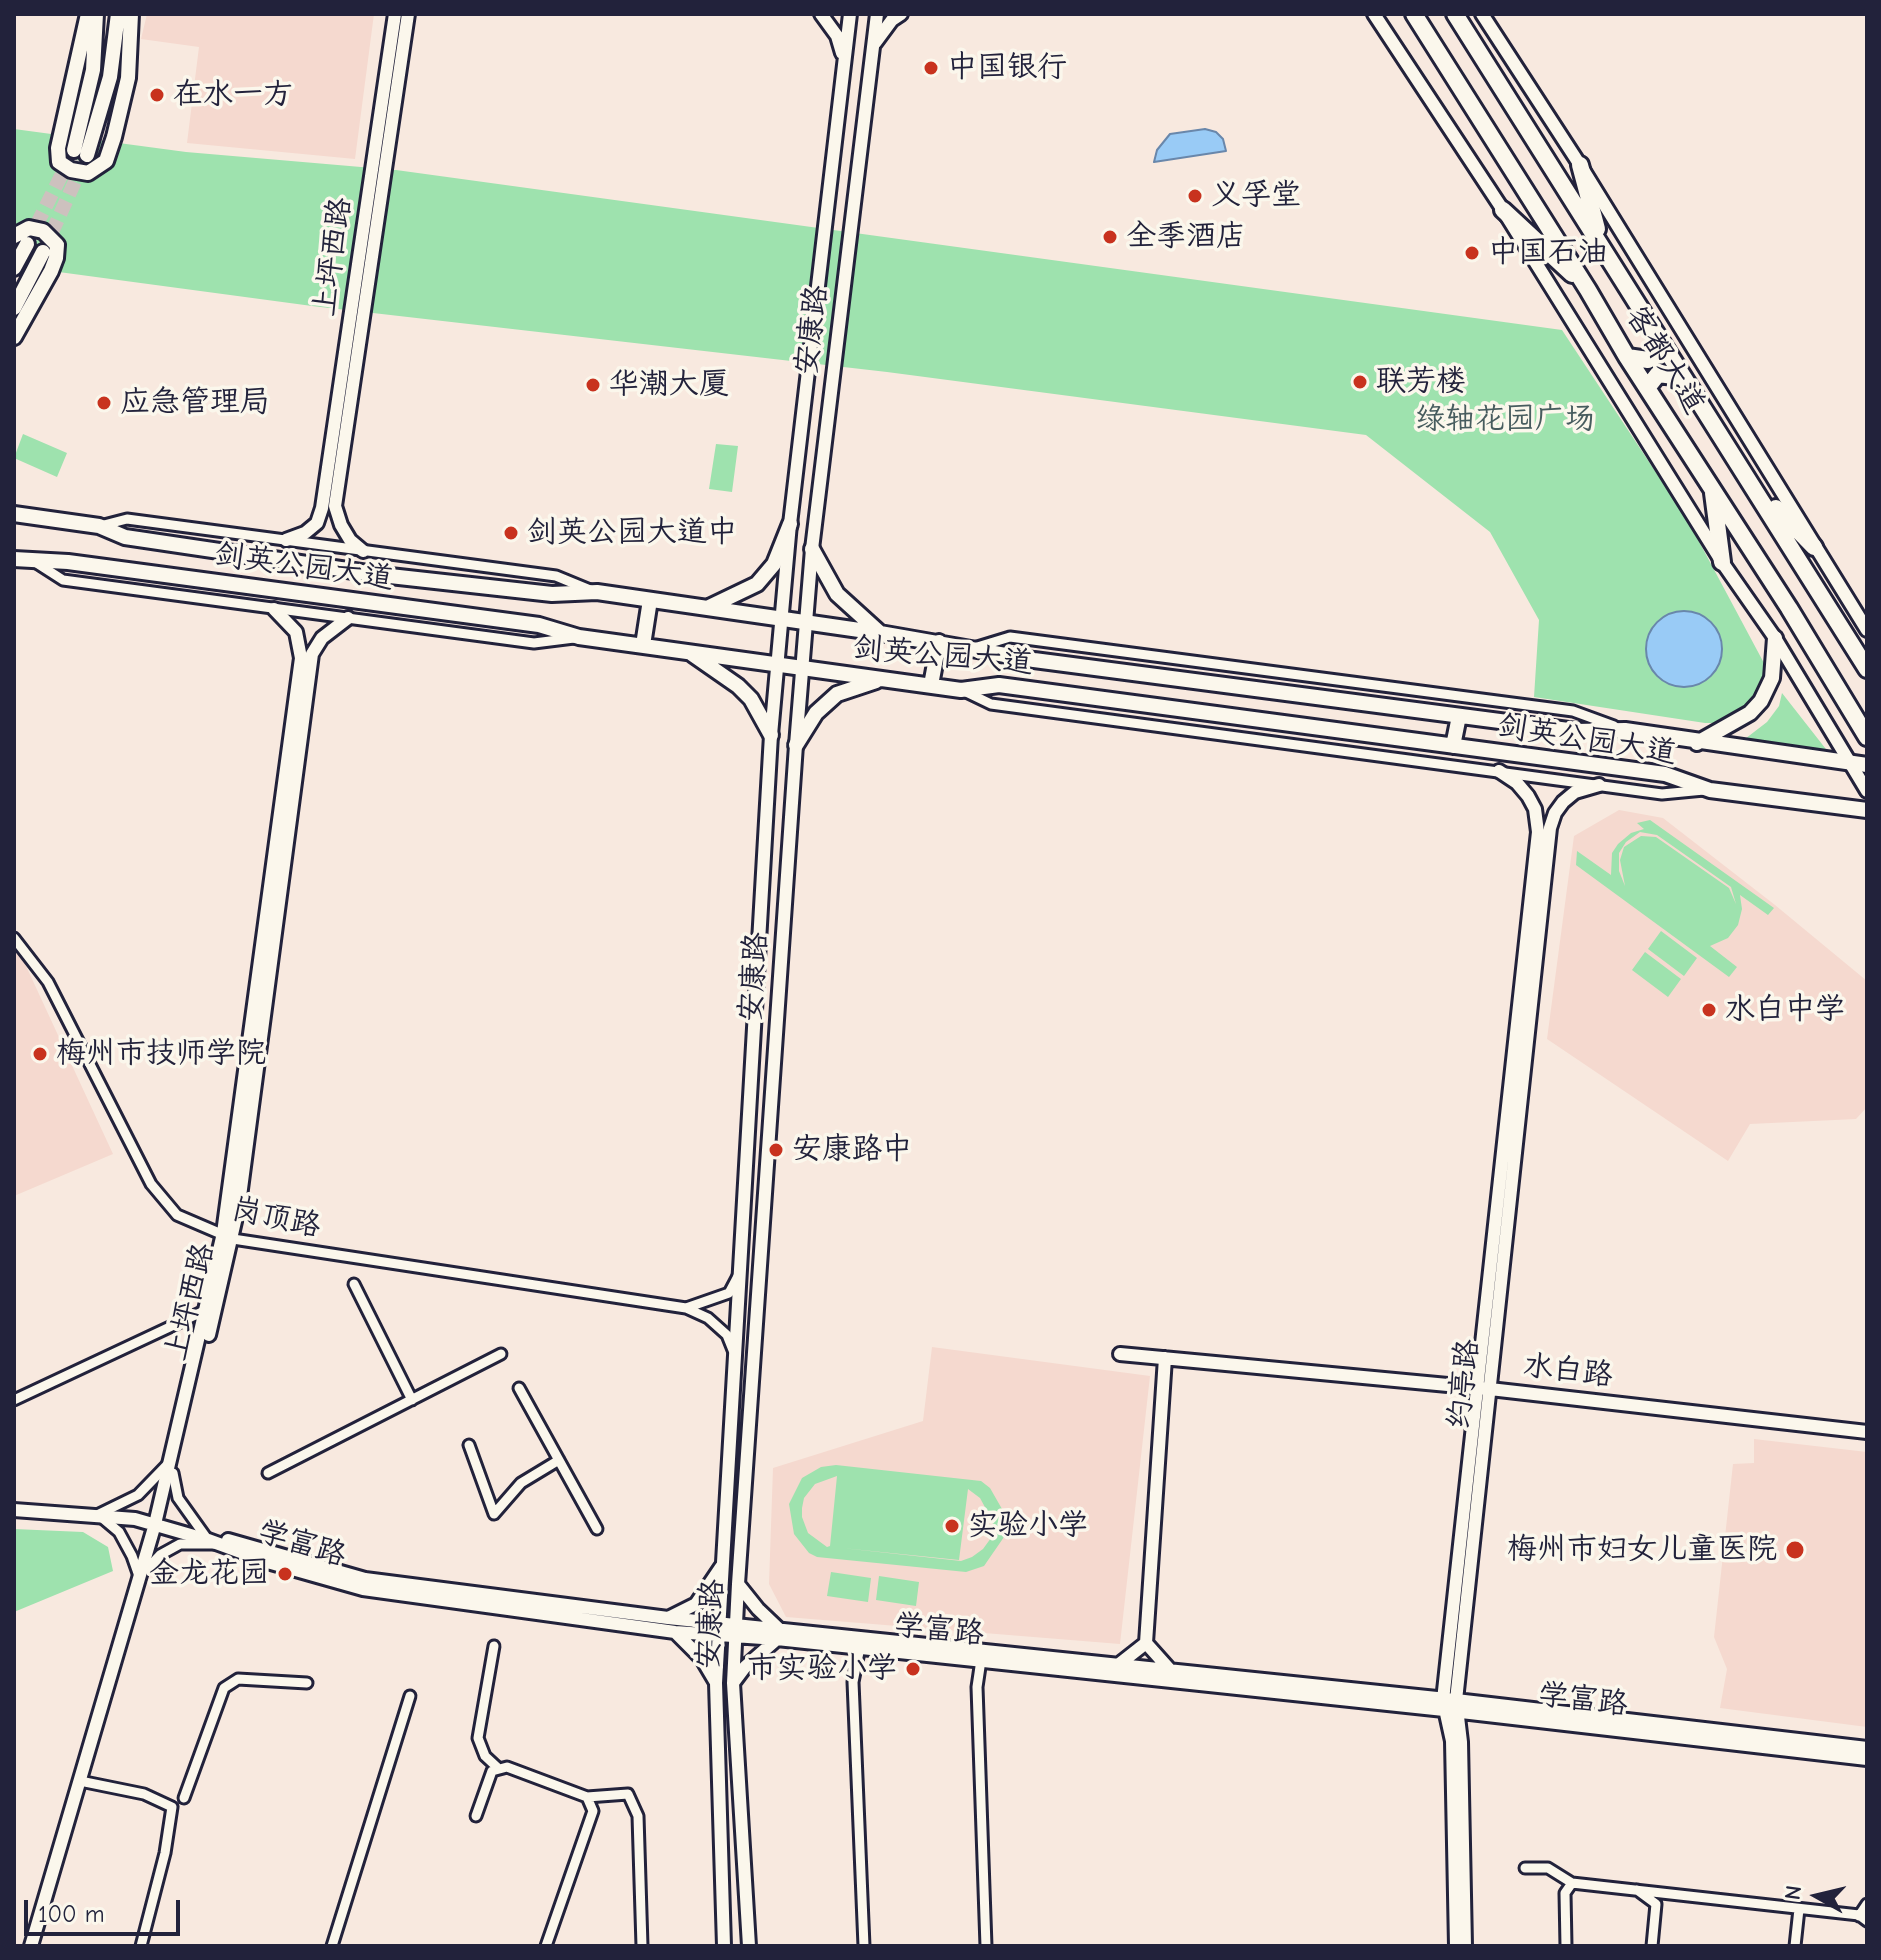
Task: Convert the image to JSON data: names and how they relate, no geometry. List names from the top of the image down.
{
  "streets": {
    "highway": ["客都大道"],
    "main road": ["剑英公园大道"],
    "street": [
      "上坪西路",
      "安康路",
      "岗顶路",
      "水白路",
      "约亭路",
      "学富路"
    ]
  },
  "crossings": [
    ["上坪西路", "岗顶路"],
    ["上坪西路", "学富路"],
    ["安康路", "剑英公园大道"],
    ["安康路", "学富路"],
    ["水白路", "约亭路"],
    ["约亭路", "学富路"]
  ],
  "parks": ["绿轴花园广场"],
  "places": [
    "中国银行",
    "在水一方",
    "义孚堂",
    "全季酒店",
    "中国石油",
    "联芳楼",
    "华潮大厦",
    "应急管理局",
    "剑英公园大道中",
    "水白中学",
    "梅州市技师学院",
    "安康路中",
    "实验小学",
    "梅州市妇女儿童医院",
    "金龙花园",
    "市实验小学"
  ],
  "scale_bar": "100 m",
  "north": "left"
}
